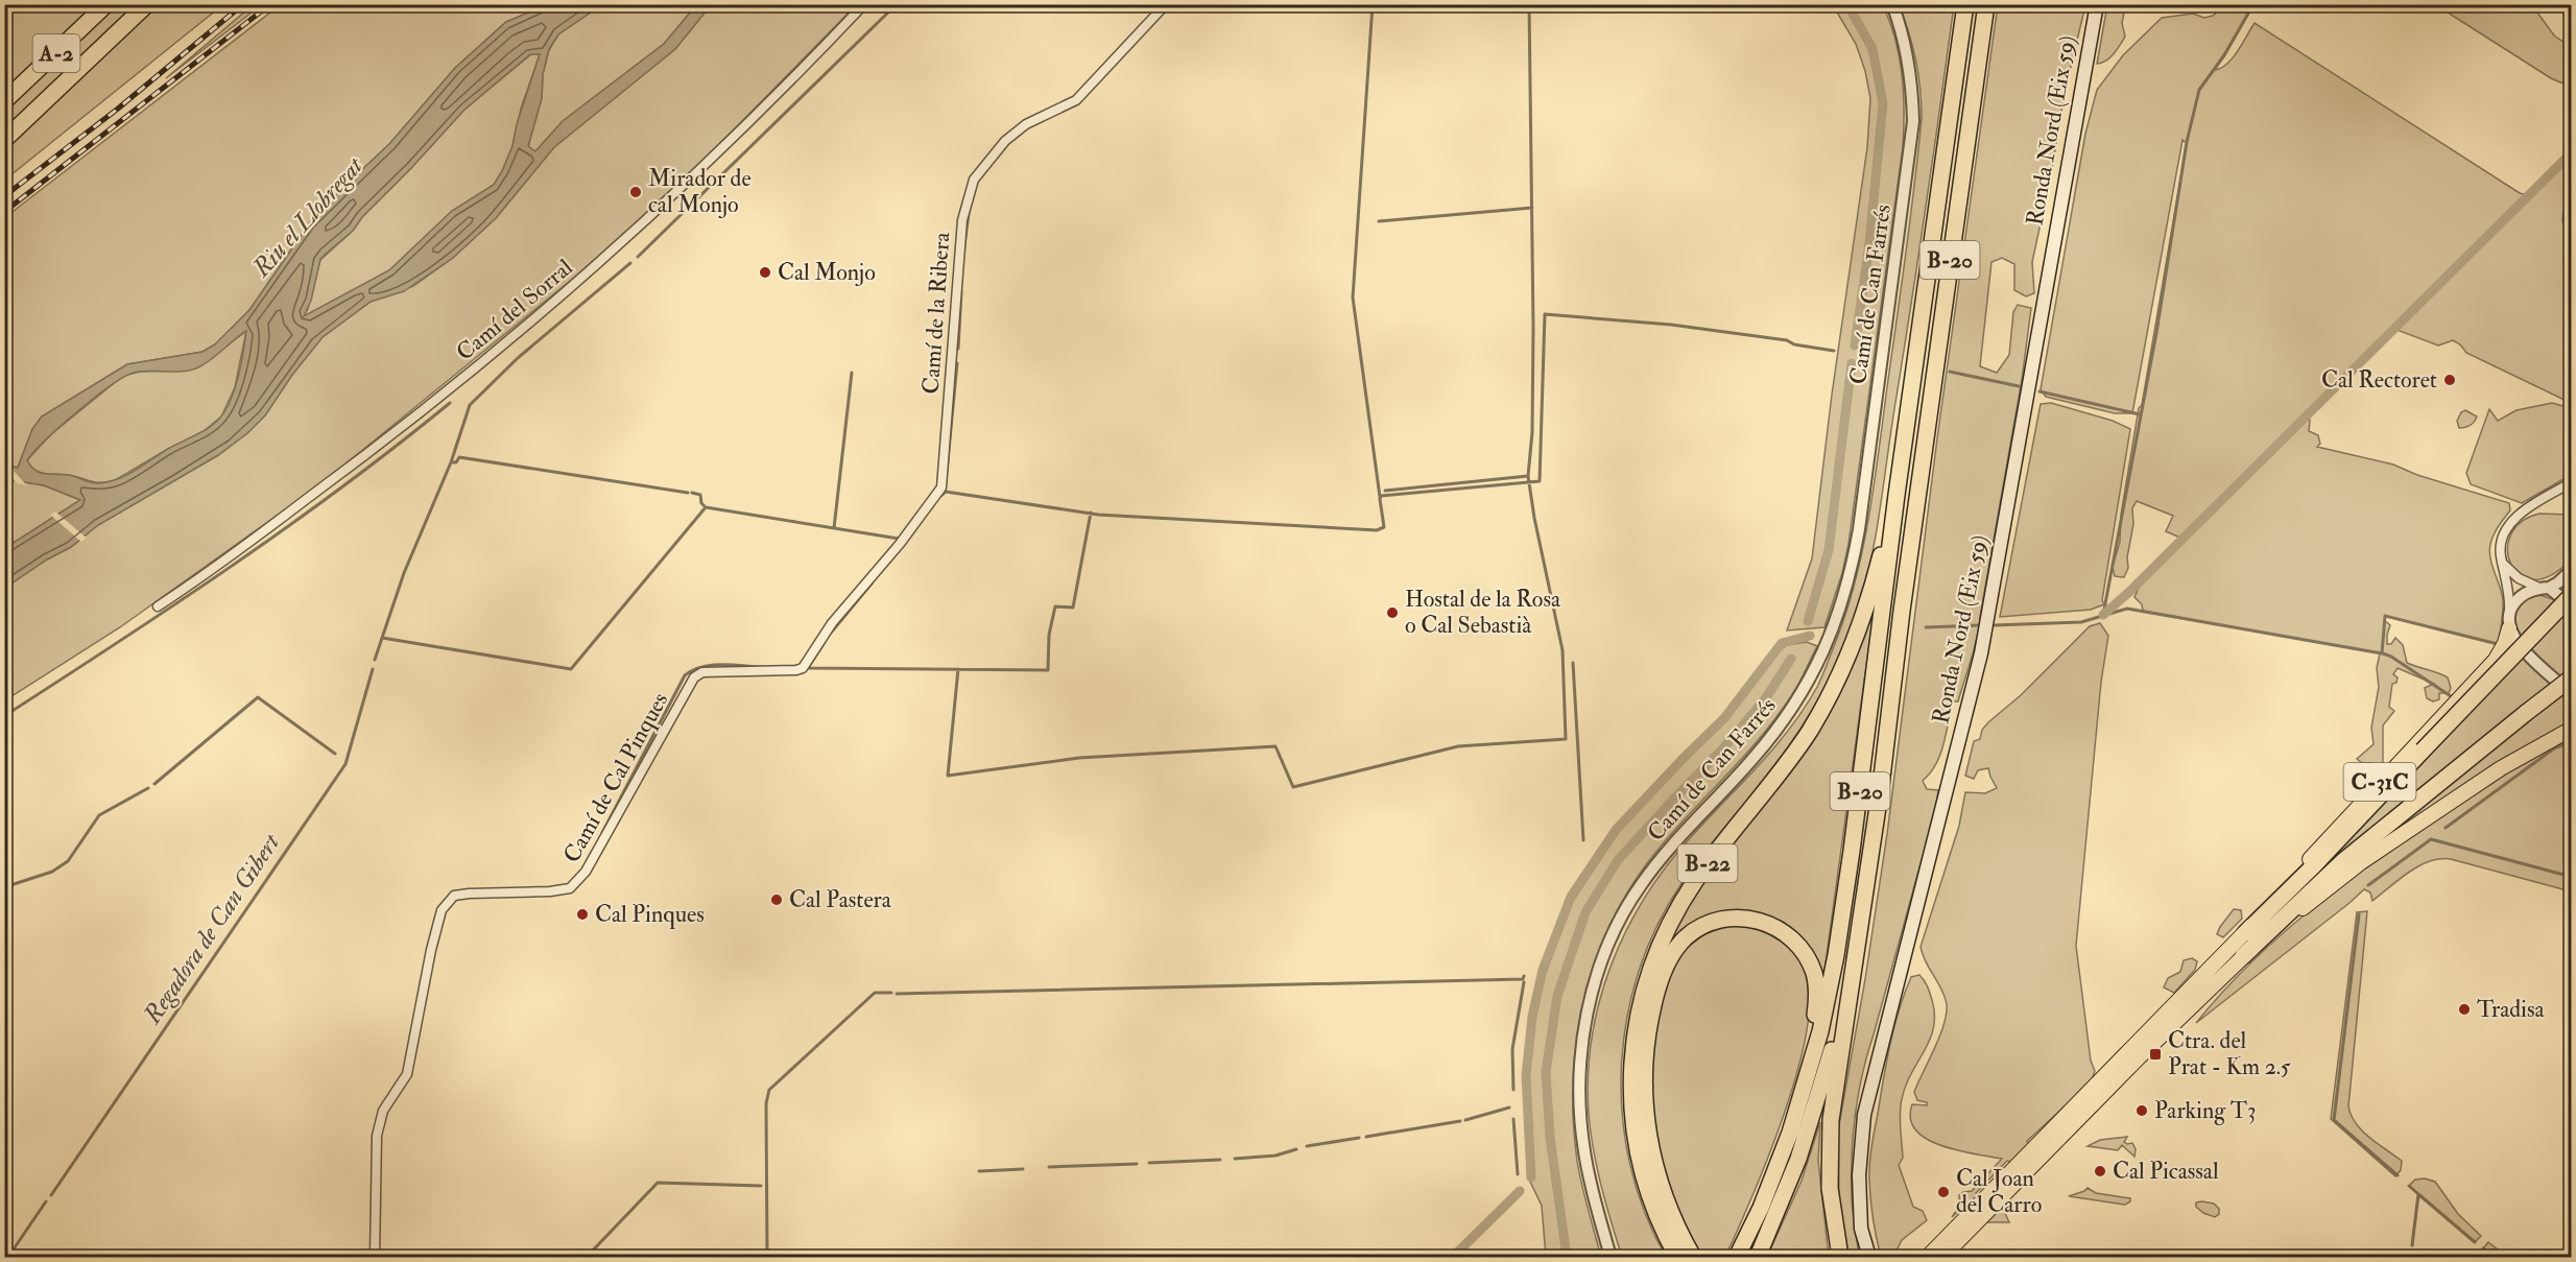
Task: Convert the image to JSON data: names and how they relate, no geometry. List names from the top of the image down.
{
  "streets": {
    "highway": [
      "A-2",
      "B-20",
      "C-31C",
      "B-22"
    ],
    "main road": ["Ronda Nord (Eix 59)"],
    "street": [
      "Camí de Can Farrés",
      "Camí del Sorral",
      "Camí de la Ribera",
      "Camí de Cal Pinques"
    ]
  },
  "crossings": [
    ["B-20", "B-22"],
    ["Camí de la Ribera", "Camí de Cal Pinques"]
  ],
  "water": ["Riu el Llobregat", "Regadora de Can Gibert"],
  "places": {
    "other": [
      "Mirador de cal Monjo",
      "Cal Monjo",
      "Cal Rectoret",
      "Hostal de la Rosa o Cal Sebastià",
      "Cal Pastera",
      "Cal Pinques",
      "Tradisa",
      "Parking T3",
      "Cal Picassal",
      "Cal Joan del Carro"
    ],
    "transit": ["Ctra. del Prat - Km 2.5"]
  }
}
